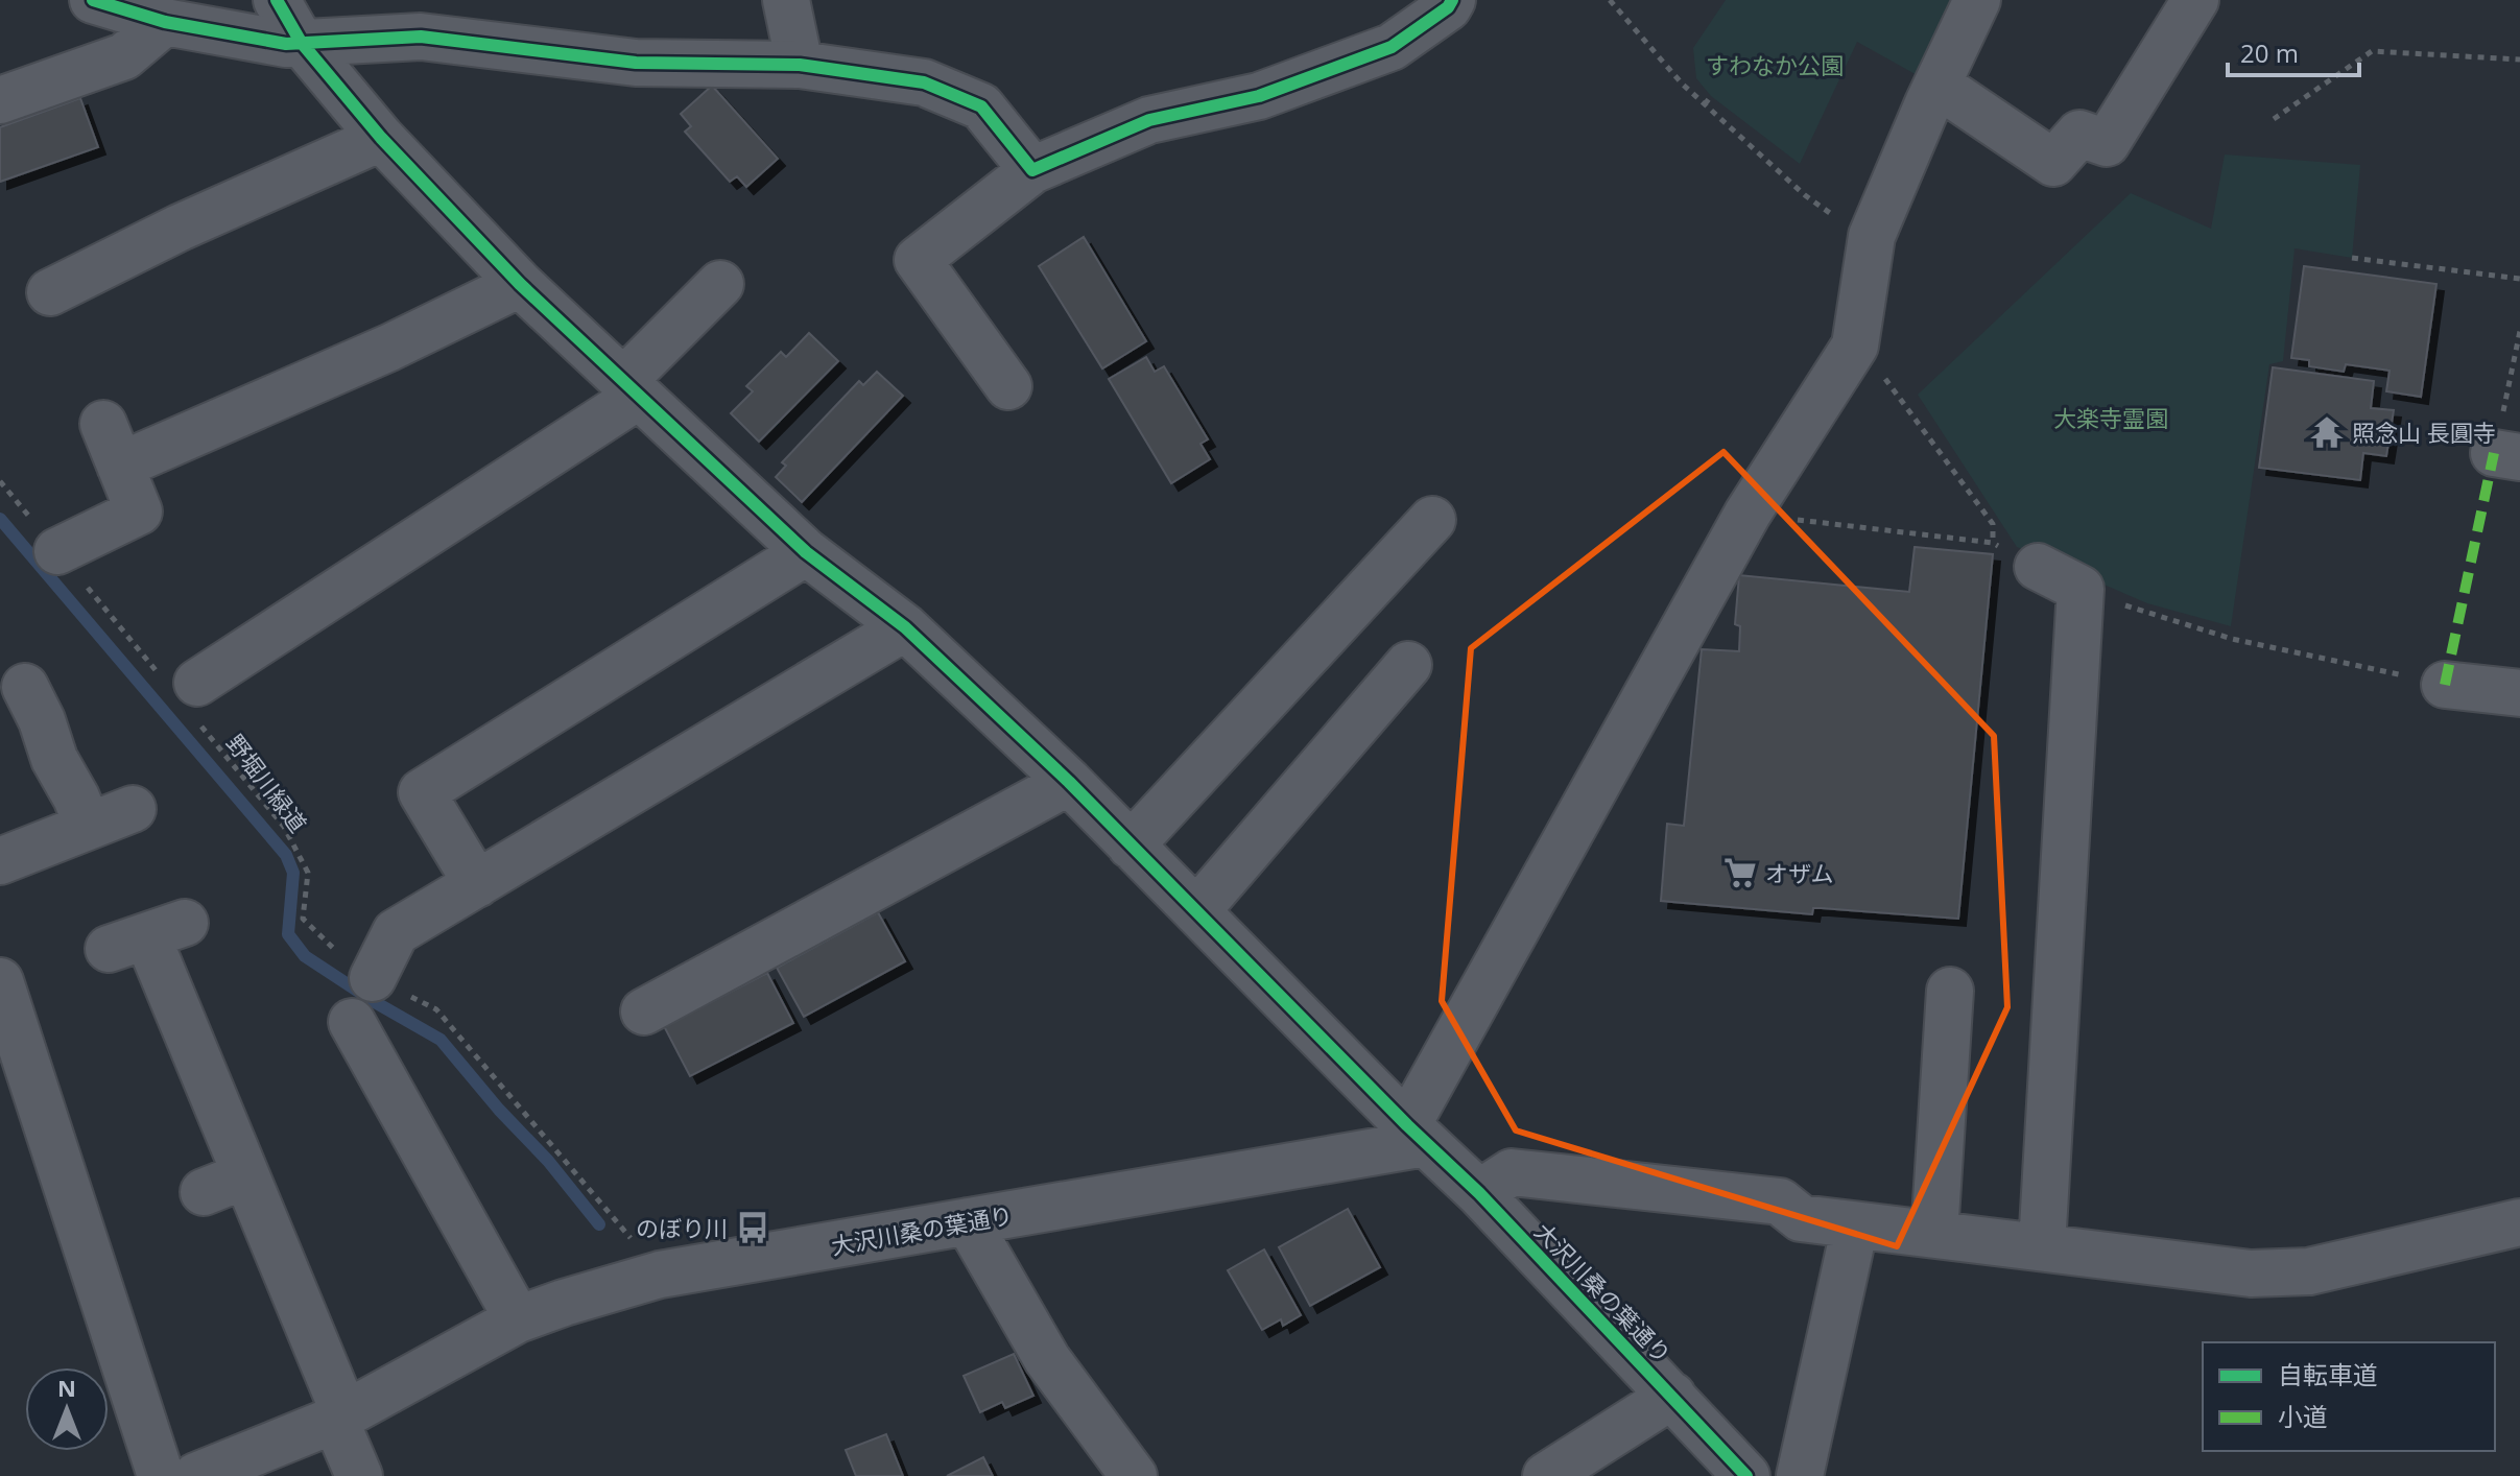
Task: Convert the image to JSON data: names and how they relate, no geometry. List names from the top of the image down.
{
  "streets": {
    "street": ["大沢川桑の葉通り"],
    "path": ["野堀川緑道"]
  },
  "crossings": [
    ["野堀川緑道", "大沢川桑の葉通り"]
  ],
  "parks": ["すわなか公園", "大楽寺霊園"],
  "places": {
    "temple": ["照念山 長圓寺"],
    "supermarket": ["オザム"],
    "bus stop": ["のぼり川"]
  },
  "legend": ["自転車道", "小道"],
  "scale_bar": "20 m",
  "north": "top"
}
